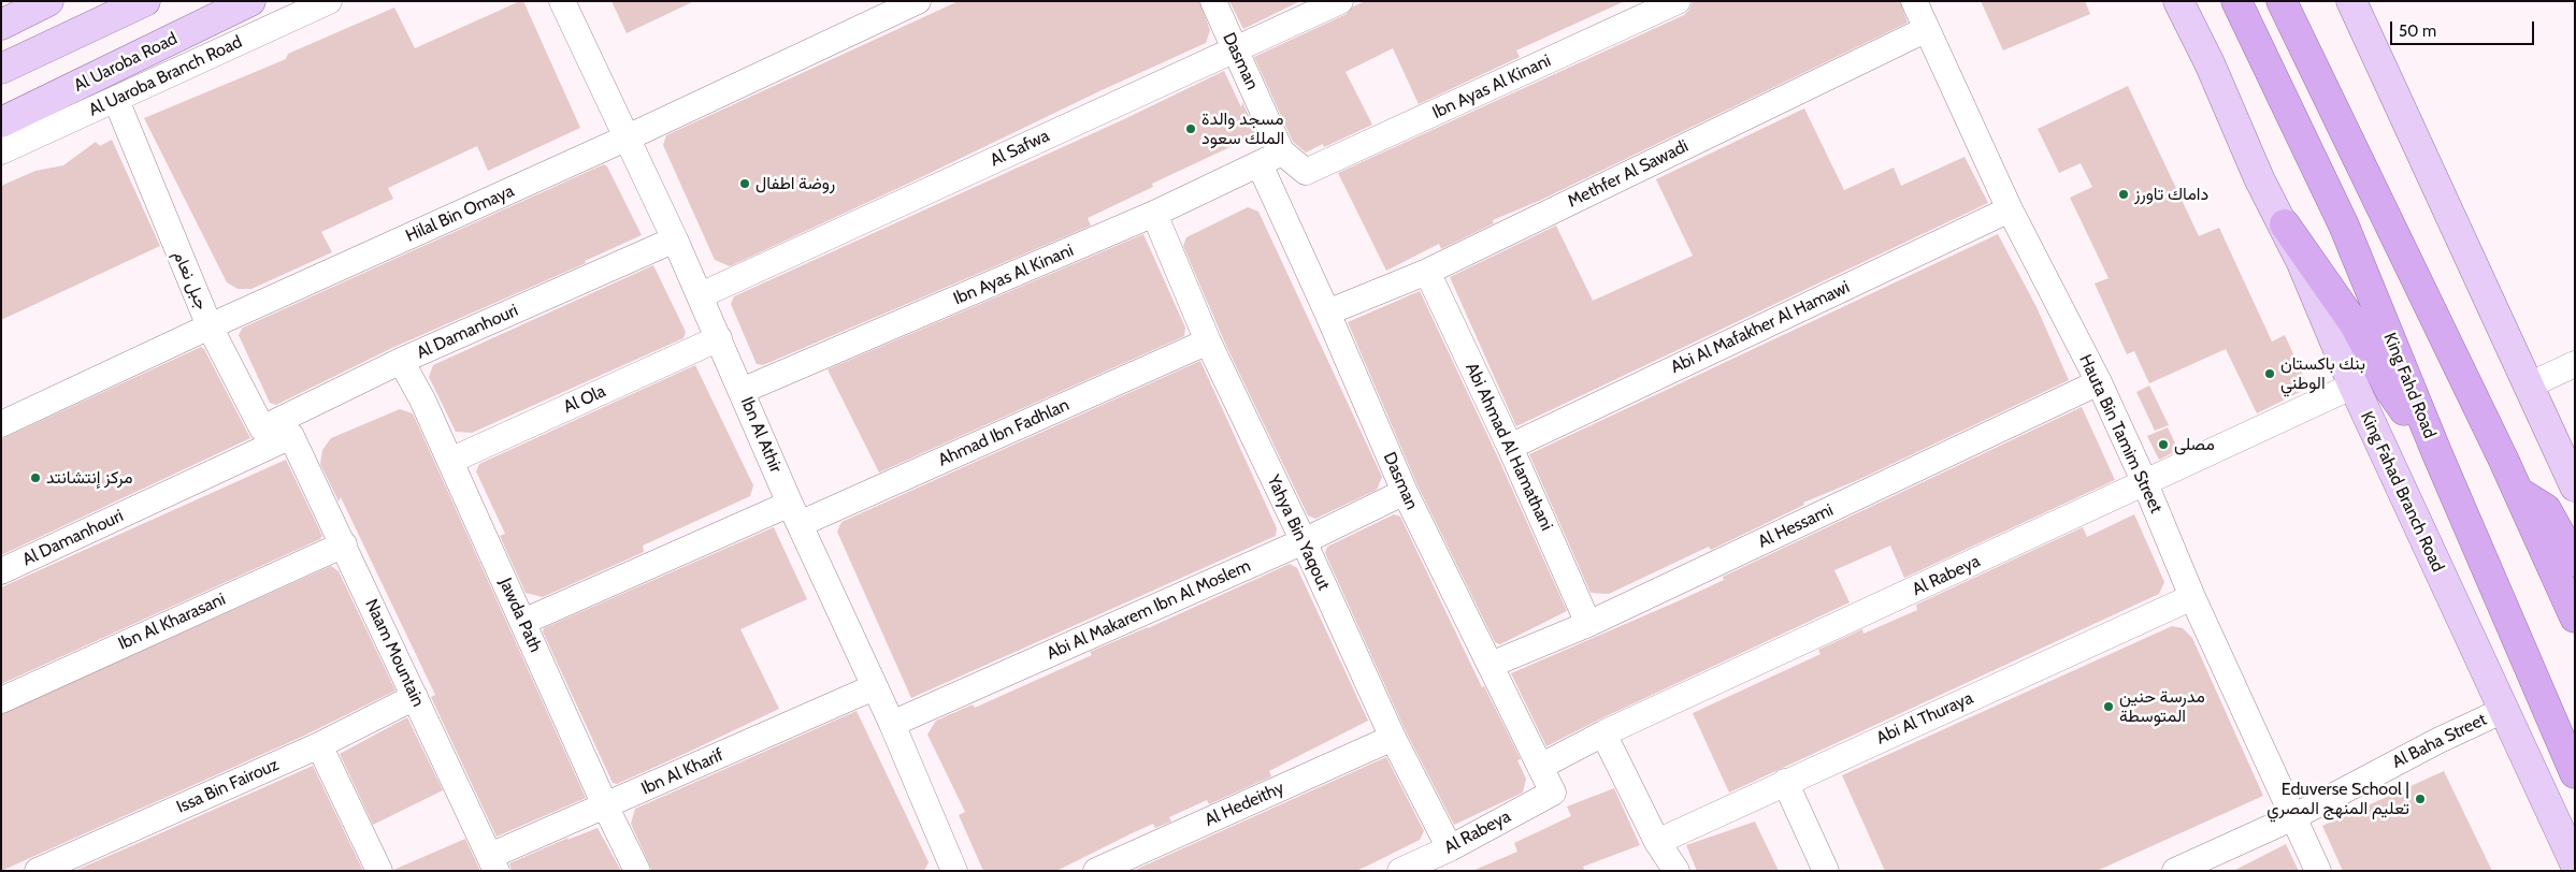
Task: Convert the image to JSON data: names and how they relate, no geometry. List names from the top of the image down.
{
  "streets": {
    "highway": ["King Fahd Road"],
    "main road": ["Al Uaroba Road", "King Fahad Branch Road"],
    "street": [
      "Dasman",
      "Al Uaroba Branch Road",
      "Ibn Ayas Al Kinani",
      "Al Safwa",
      "Methfer Al Sawadi",
      "Hilal Bin Omaya",
      "جبل نعام",
      "Abi Al Mafakher Al Hamawi",
      "Al Damanhouri",
      "Al Ola",
      "Ahmad Ibn Fadhlan",
      "Hauta Bin Tamim Street",
      "Ibn Al Athir",
      "Abi Ahmad Al Hamathani",
      "Al Hessami",
      "Yahya Bin Yaqout",
      "Al Rabeya",
      "Abi Al Makarem Ibn Al Moslem",
      "Jawda Path",
      "Ibn Al Kharasani",
      "Naam Mountain",
      "Abi Al Thuraya",
      "Al Baha Street",
      "Ibn Al Kharif",
      "Issa Bin Fairouz",
      "Al Hedeithy"
    ]
  },
  "crossings": [
    ["Dasman", "Ibn Ayas Al Kinani"],
    ["Dasman", "Al Safwa"],
    ["Dasman", "Methfer Al Sawadi"],
    ["Dasman", "Al Hessami"],
    ["Dasman", "Al Rabeya"],
    ["Dasman", "Abi Al Makarem Ibn Al Moslem"],
    ["Al Uaroba Branch Road", "جبل نعام"],
    ["Ibn Ayas Al Kinani", "Ibn Al Athir"],
    ["Ibn Ayas Al Kinani", "Yahya Bin Yaqout"],
    ["Al Safwa", "Ibn Al Athir"],
    ["Methfer Al Sawadi", "Hauta Bin Tamim Street"],
    ["Methfer Al Sawadi", "Abi Ahmad Al Hamathani"],
    ["Hilal Bin Omaya", "جبل نعام"],
    ["Hilal Bin Omaya", "Ibn Al Athir"],
    ["جبل نعام", "Al Damanhouri"],
    ["Abi Al Mafakher Al Hamawi", "Hauta Bin Tamim Street"],
    ["Abi Al Mafakher Al Hamawi", "Abi Ahmad Al Hamathani"],
    ["Al Damanhouri", "Ibn Al Athir"],
    ["Al Damanhouri", "Jawda Path"],
    ["Al Damanhouri", "Naam Mountain"],
    ["Al Ola", "Ibn Al Athir"],
    ["Al Ola", "Jawda Path"],
    ["Ahmad Ibn Fadhlan", "Ibn Al Athir"],
    ["Ahmad Ibn Fadhlan", "Yahya Bin Yaqout"],
    ["Ahmad Ibn Fadhlan", "Jawda Path"],
    ["Hauta Bin Tamim Street", "Al Hessami"],
    ["Hauta Bin Tamim Street", "Al Rabeya"],
    ["Hauta Bin Tamim Street", "Abi Al Thuraya"],
    ["Hauta Bin Tamim Street", "Al Baha Street"],
    ["Ibn Al Athir", "Abi Al Makarem Ibn Al Moslem"],
    ["Ibn Al Athir", "Ibn Al Kharif"],
    ["Abi Ahmad Al Hamathani", "Al Hessami"],
    ["King Fahad Branch Road", "Al Rabeya"],
    ["King Fahad Branch Road", "Al Baha Street"],
    ["Yahya Bin Yaqout", "Al Rabeya"],
    ["Yahya Bin Yaqout", "Abi Al Makarem Ibn Al Moslem"],
    ["Yahya Bin Yaqout", "Al Hedeithy"],
    ["Jawda Path", "Ibn Al Kharif"],
    ["Ibn Al Kharasani", "Naam Mountain"],
    ["Naam Mountain", "Ibn Al Kharif"],
    ["Naam Mountain", "Issa Bin Fairouz"]
  ],
  "places": [
    "مسجد والدة الملك سعود",
    "روضة اطفال",
    "داماك تاورز",
    "بنك باكستان الوطني",
    "مصلى",
    "مركز إنتشانتد",
    "مدرسة حنين المتوسطة",
    "Eduverse School | تعليم المنهج المصري"
  ],
  "scale_bar": "50 m"
}
